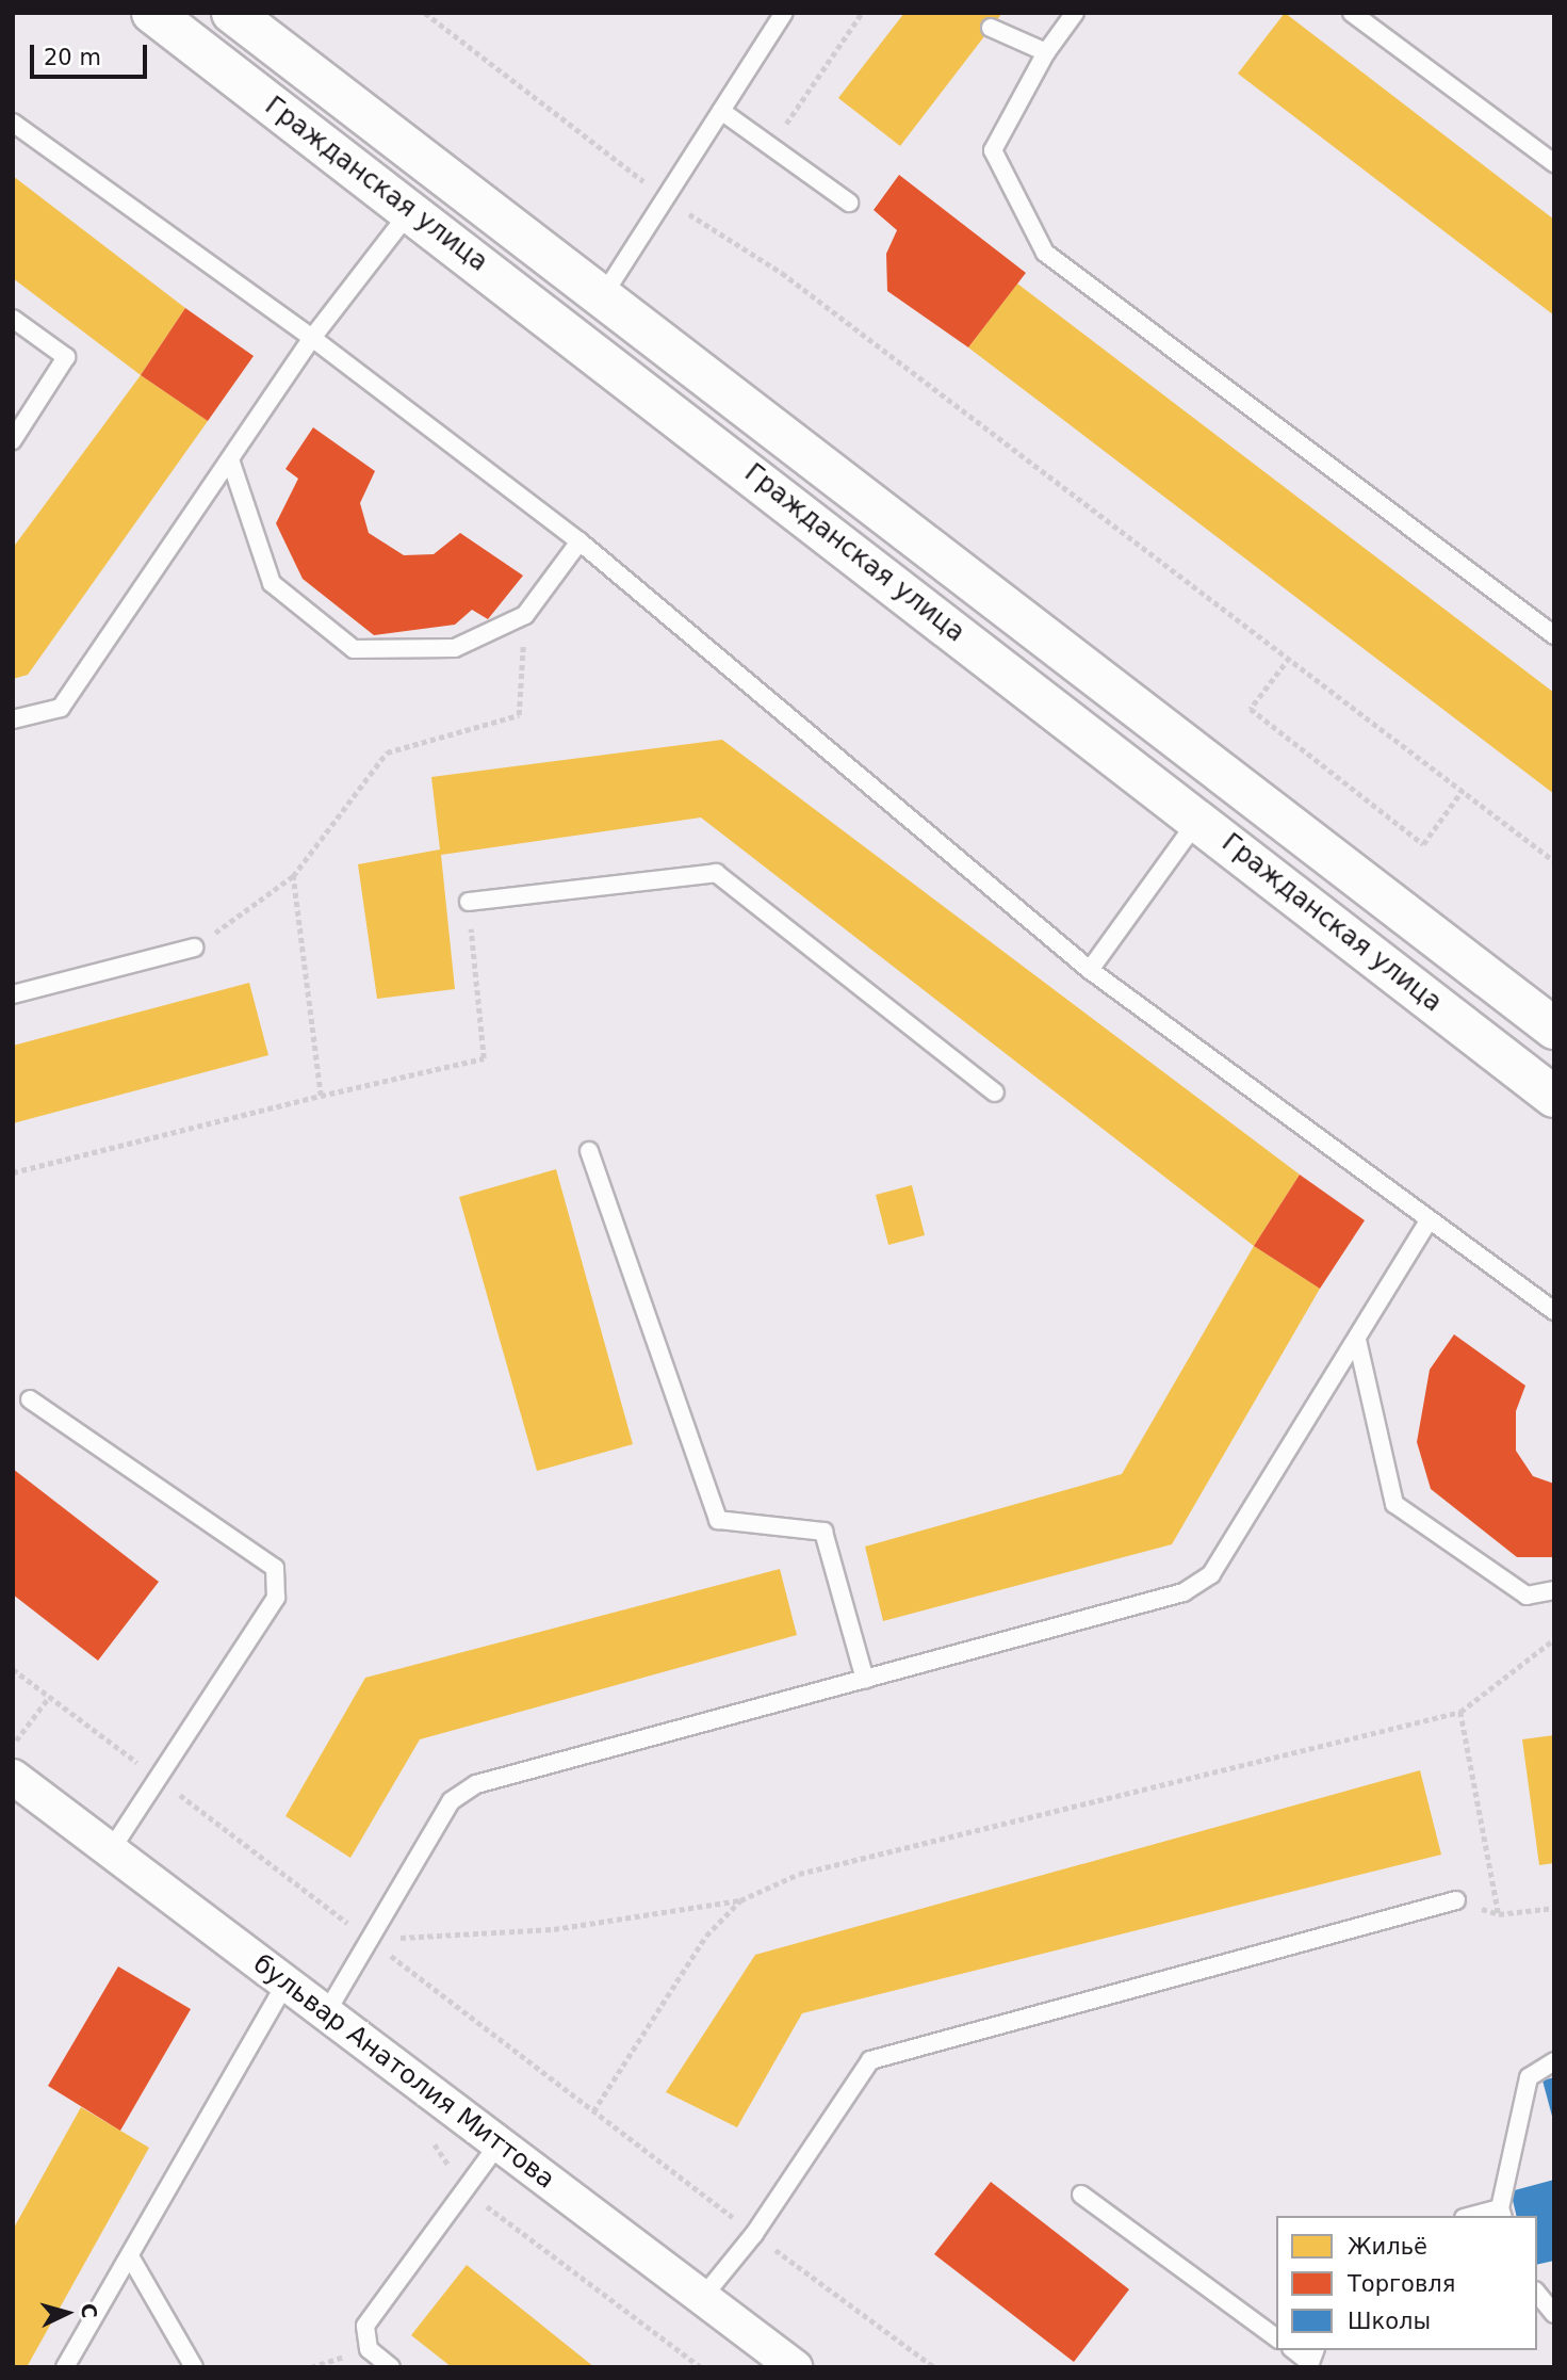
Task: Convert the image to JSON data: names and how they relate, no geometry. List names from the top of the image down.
{
  "streets": {
    "main road": ["Гражданская улица"],
    "street": ["бульвар Анатолия Миттова"]
  },
  "legend": ["Жильё", "Торговля", "Школы"],
  "scale_bar": "20 m",
  "north": "right"
}
